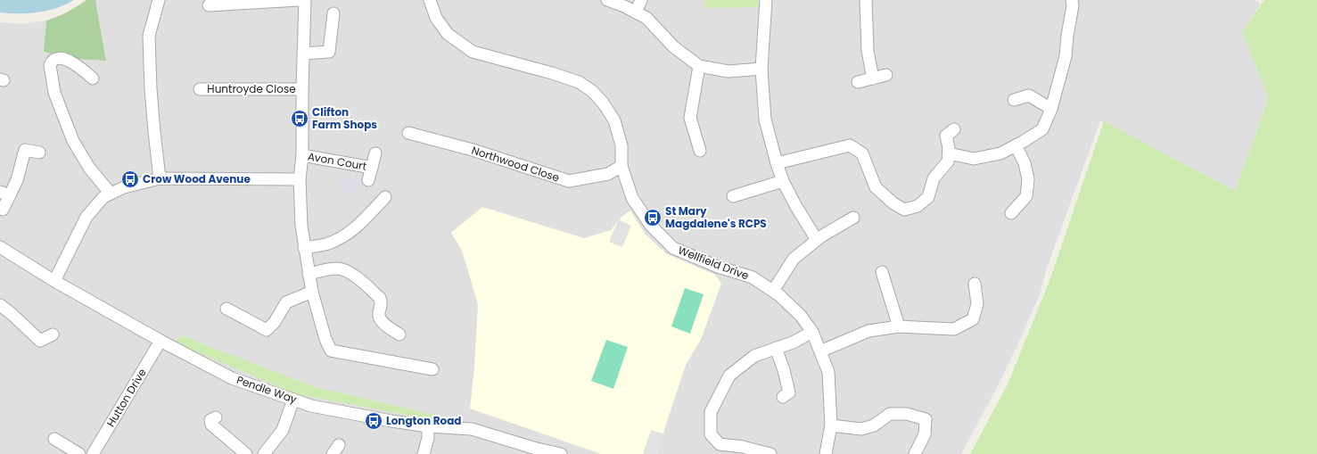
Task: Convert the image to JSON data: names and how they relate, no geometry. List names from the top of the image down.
{
  "streets": {
    "street": [
      "Huntroyde Close",
      "Avon Court",
      "Northwood Close",
      "Wellfield Drive",
      "Pendle Way",
      "Hutton Drive"
    ]
  },
  "crossings": [
    ["Northwood Close", "Wellfield Drive"],
    ["Pendle Way", "Hutton Drive"]
  ],
  "places": {
    "bus stop": [
      "Clifton Farm Shops",
      "Crow Wood Avenue",
      "St Mary Magdalene's RCPS",
      "Longton Road"
    ]
  }
}
